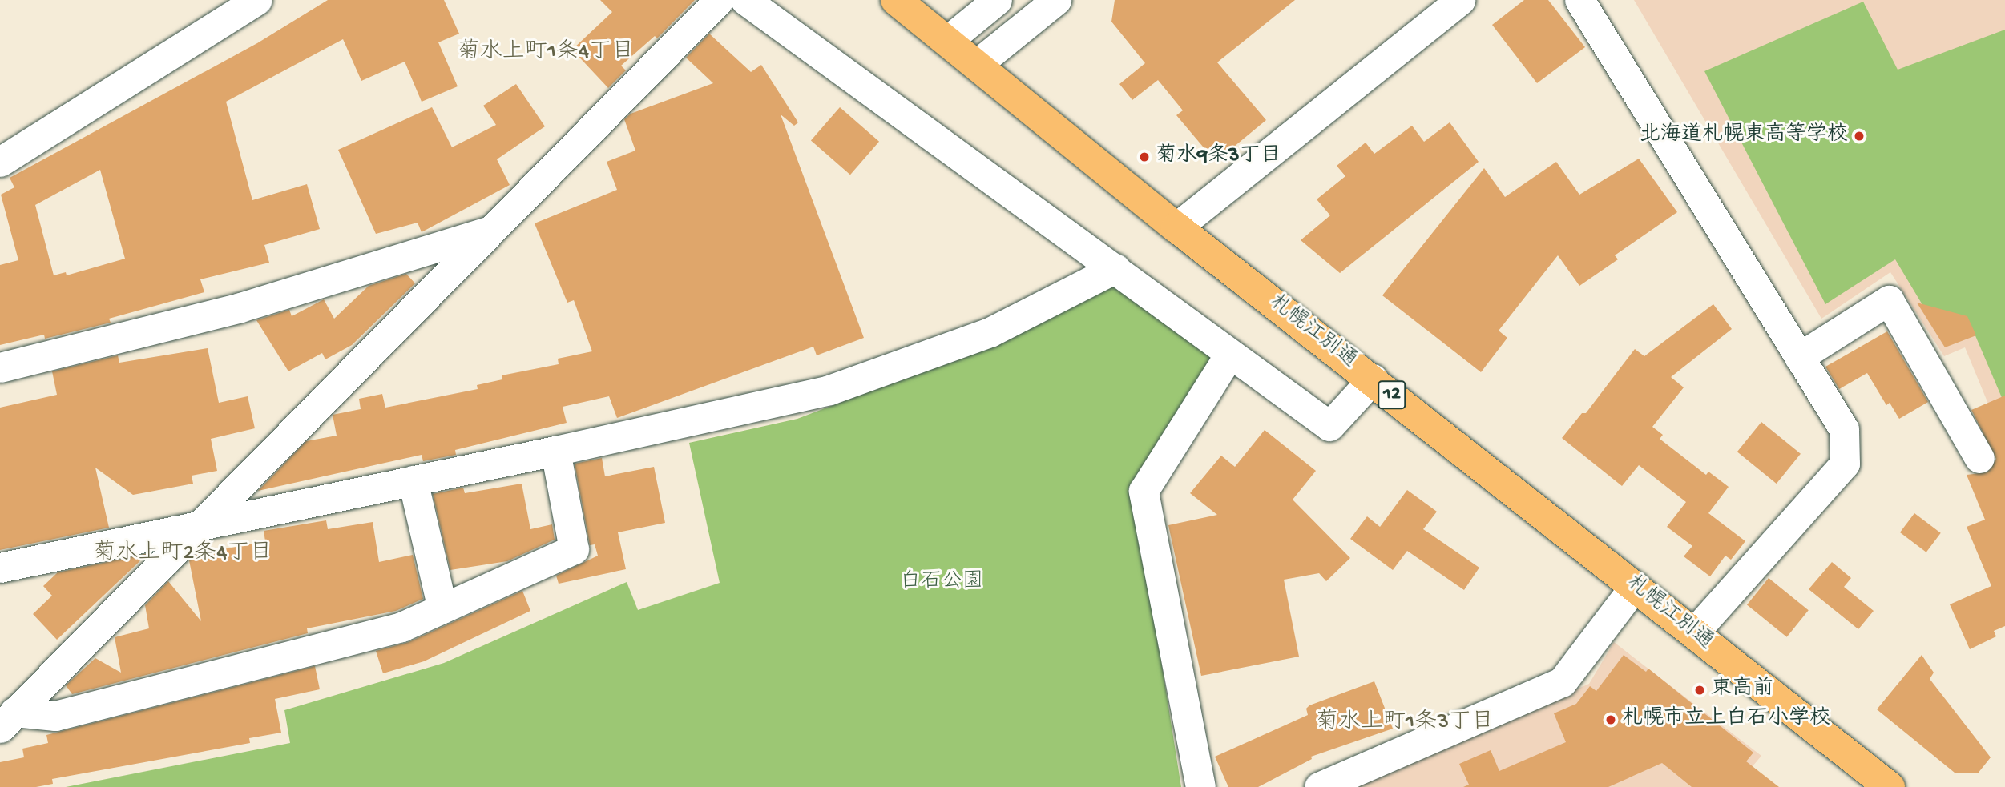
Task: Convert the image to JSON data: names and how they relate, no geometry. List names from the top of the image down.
{
  "streets": {
    "highway": ["札幌江別通", "12"]
  },
  "districts": ["菊水上町1条4丁目", "菊水上町2条4丁目", "菊水上町1条3丁目"],
  "parks": ["白石公園"],
  "places": [
    "北海道札幌東高等学校",
    "菊水9条3丁目",
    "東高前",
    "札幌市立上白石小学校"
  ]
}
